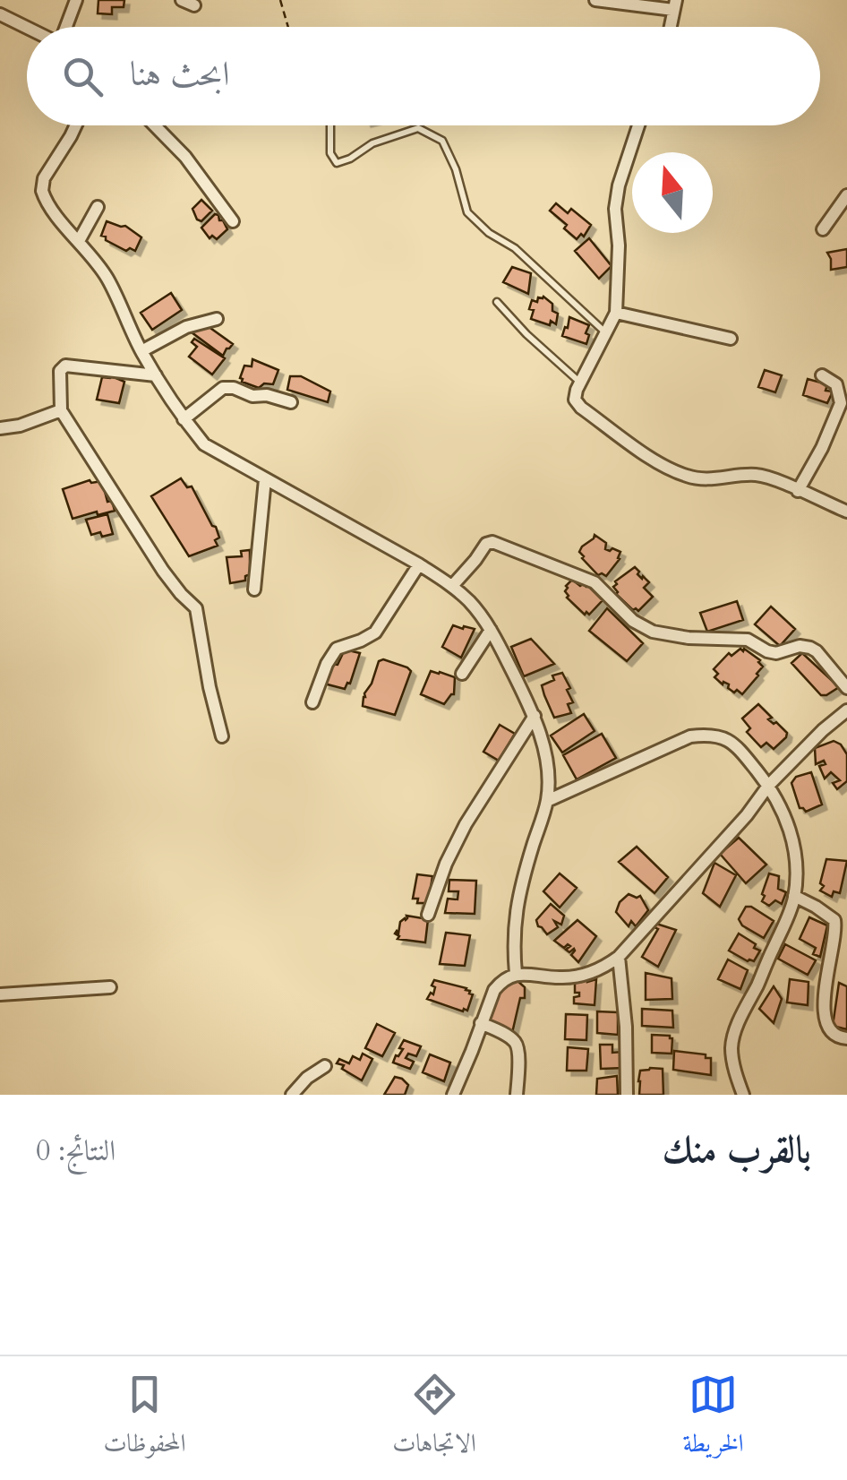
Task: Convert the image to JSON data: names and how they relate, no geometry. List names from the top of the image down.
{
  "north": "top",
  "page": {
    "search": "ابحث هنا",
    "heading": ["بالقرب منك", "النتائج: 0"],
    "nav": ["الخريطة", "الاتجاهات", "المحفوظات"]
  }
}
